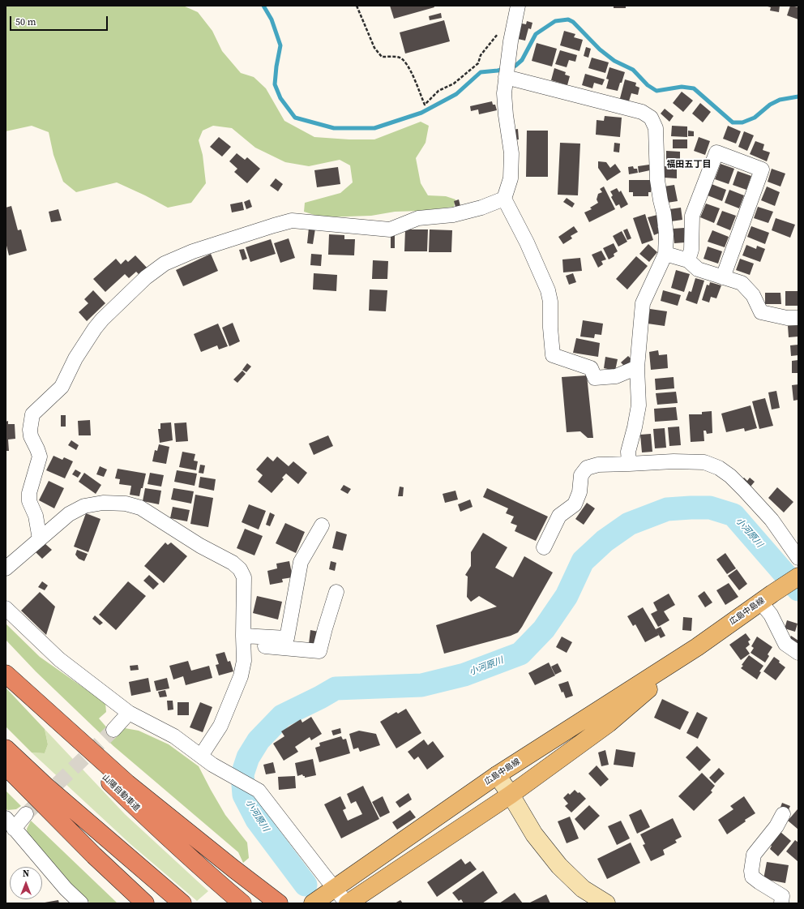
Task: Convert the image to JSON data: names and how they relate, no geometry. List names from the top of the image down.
{
  "streets": {
    "highway": ["山陽自動車道"],
    "main road": ["広島中島線"]
  },
  "districts": ["福田五丁目"],
  "water": ["小河原川"],
  "scale_bar": "50 m",
  "north": "top"
}
